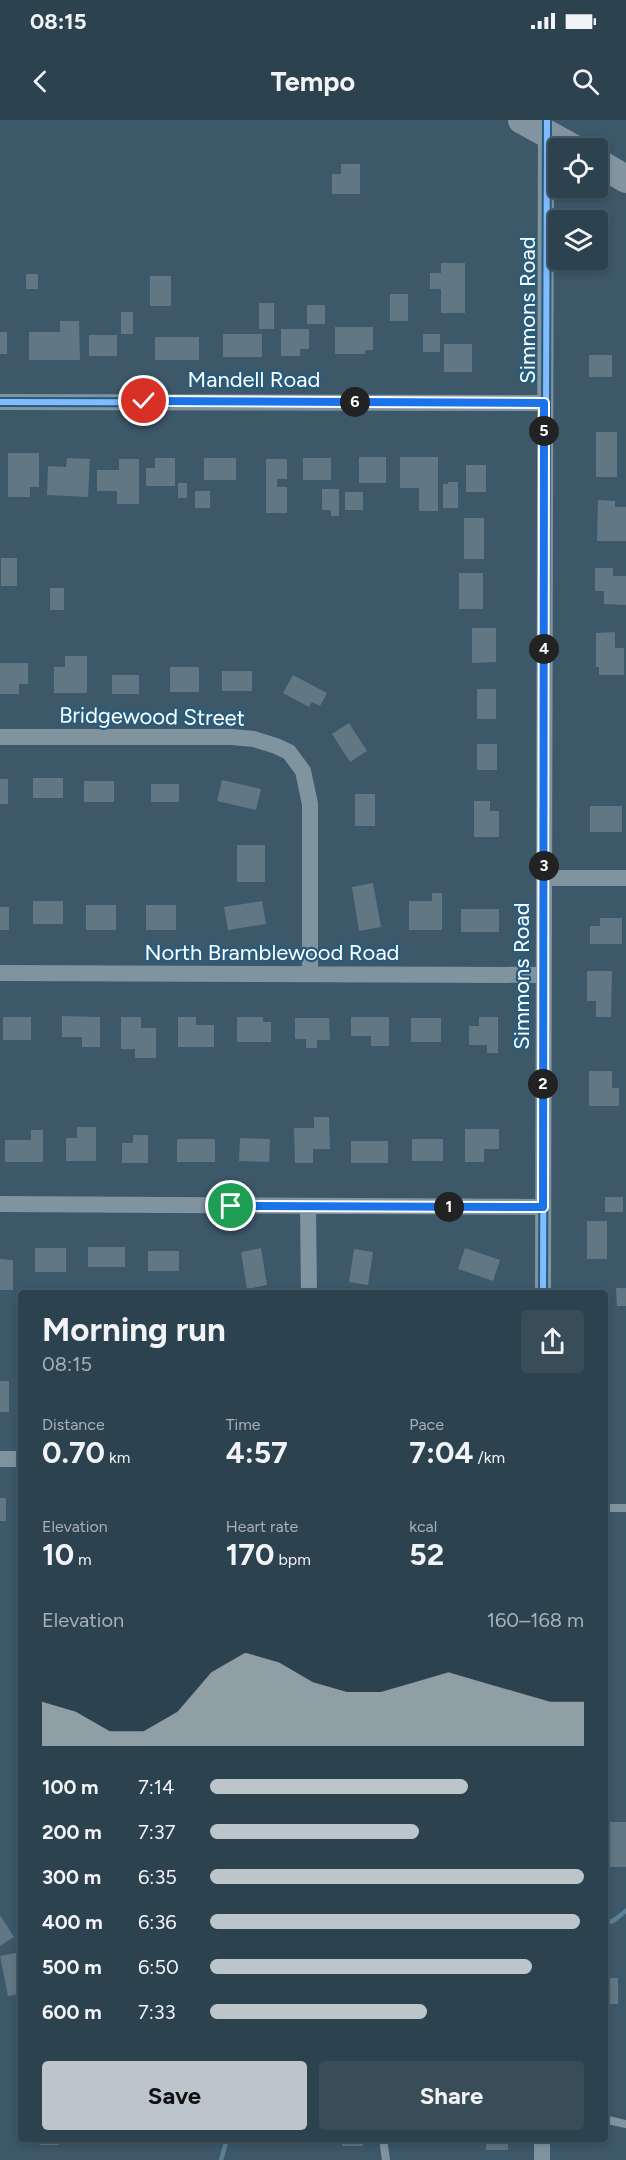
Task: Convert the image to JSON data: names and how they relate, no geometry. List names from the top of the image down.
{
  "streets": {
    "street": [
      "Simmons Road",
      "Mandell Road",
      "Bridgewood Street",
      "North Bramblewood Road"
    ]
  },
  "crossings": [
    ["Simmons Road", "Mandell Road"],
    ["Simmons Road", "North Bramblewood Road"],
    ["Bridgewood Street", "North Bramblewood Road"]
  ],
  "page": {
    "status": "08:15",
    "header": "Tempo",
    "pins": [
      "6",
      "5",
      "4",
      "3",
      "2",
      "1"
    ],
    "heading": ["Morning run", "08:15"],
    "stats": [
      ["Distance", "0.70 km"],
      ["Time", "4:57"],
      ["Pace", "7:04 /km"],
      ["Elevation", "10 m"],
      ["Heart rate", "170 bpm"],
      ["kcal", "52"]
    ],
    "chart": ["Elevation", "160–168 m"],
    "list": [
      {
        "name": "100 m",
        "note": "7:14"
      },
      {
        "name": "200 m",
        "note": "7:37"
      },
      {
        "name": "300 m",
        "note": "6:35"
      },
      {
        "name": "400 m",
        "note": "6:36"
      },
      {
        "name": "500 m",
        "note": "6:50"
      },
      {
        "name": "600 m",
        "note": "7:33"
      }
    ],
    "buttons": ["Save", "Share"]
  }
}
